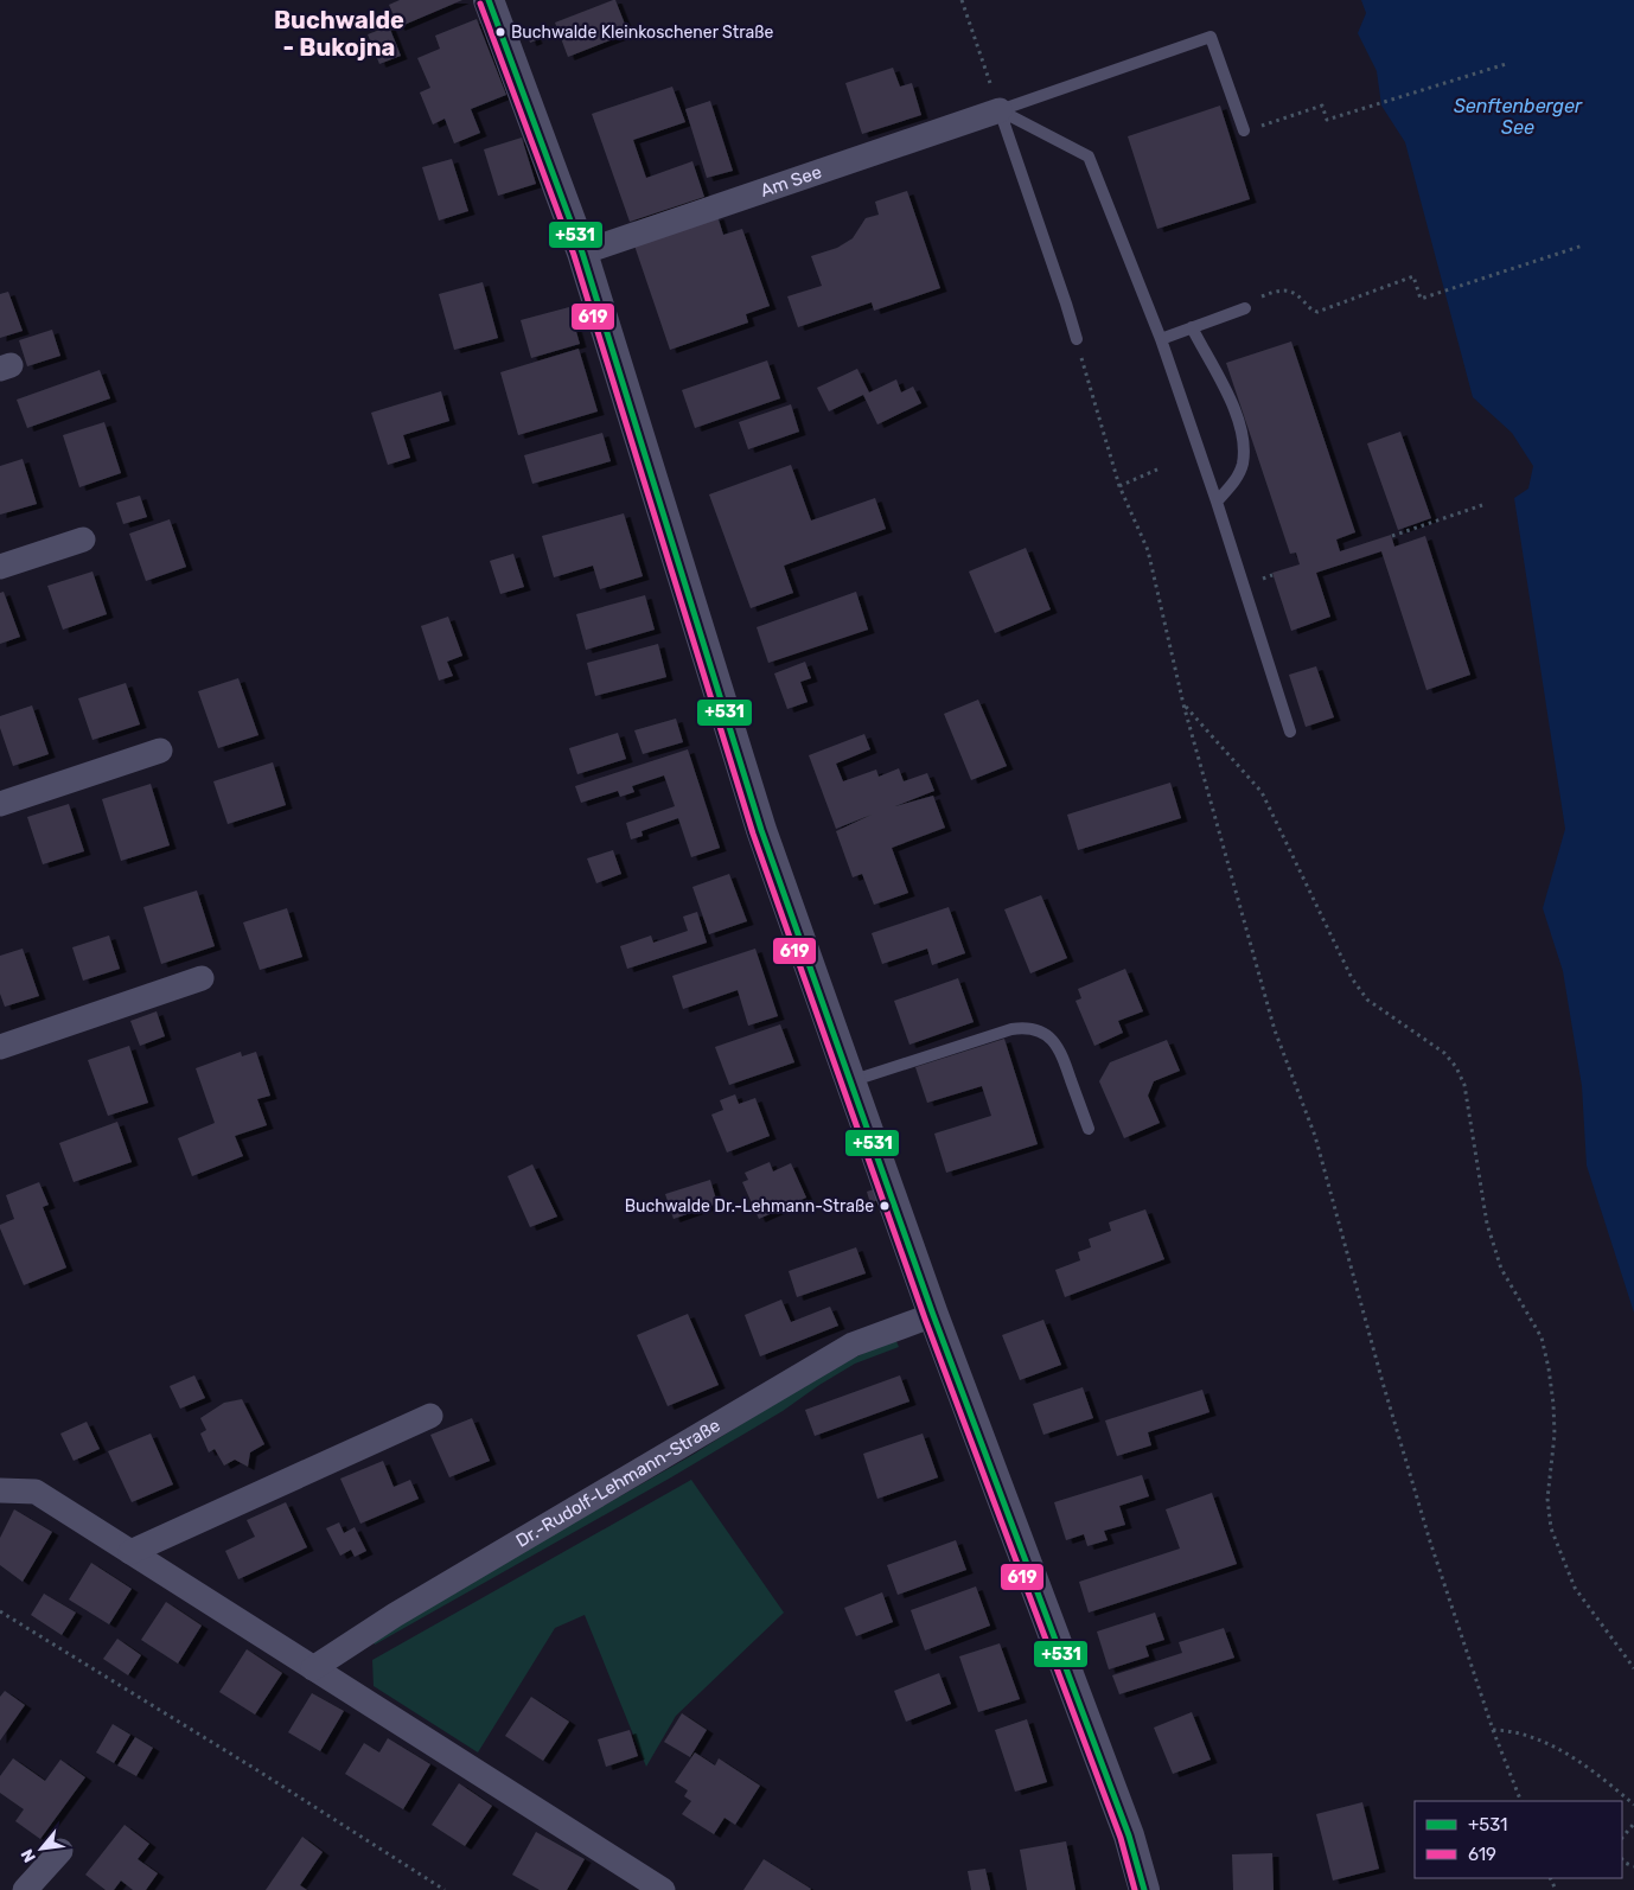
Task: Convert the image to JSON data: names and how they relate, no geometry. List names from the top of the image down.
{
  "streets": {
    "street": ["Am See", "Dr.-Rudolf-Lehmann-Straße"]
  },
  "districts": ["Buchwalde - Bukojna"],
  "water": ["Senftenberger See"],
  "places": ["Buchwalde Kleinkoschener Straße", "Buchwalde Dr.-Lehmann-Straße"],
  "lines": ["transit line +531", "transit line 619"],
  "legend": ["+531", "619"],
  "north": "bottom left"
}
